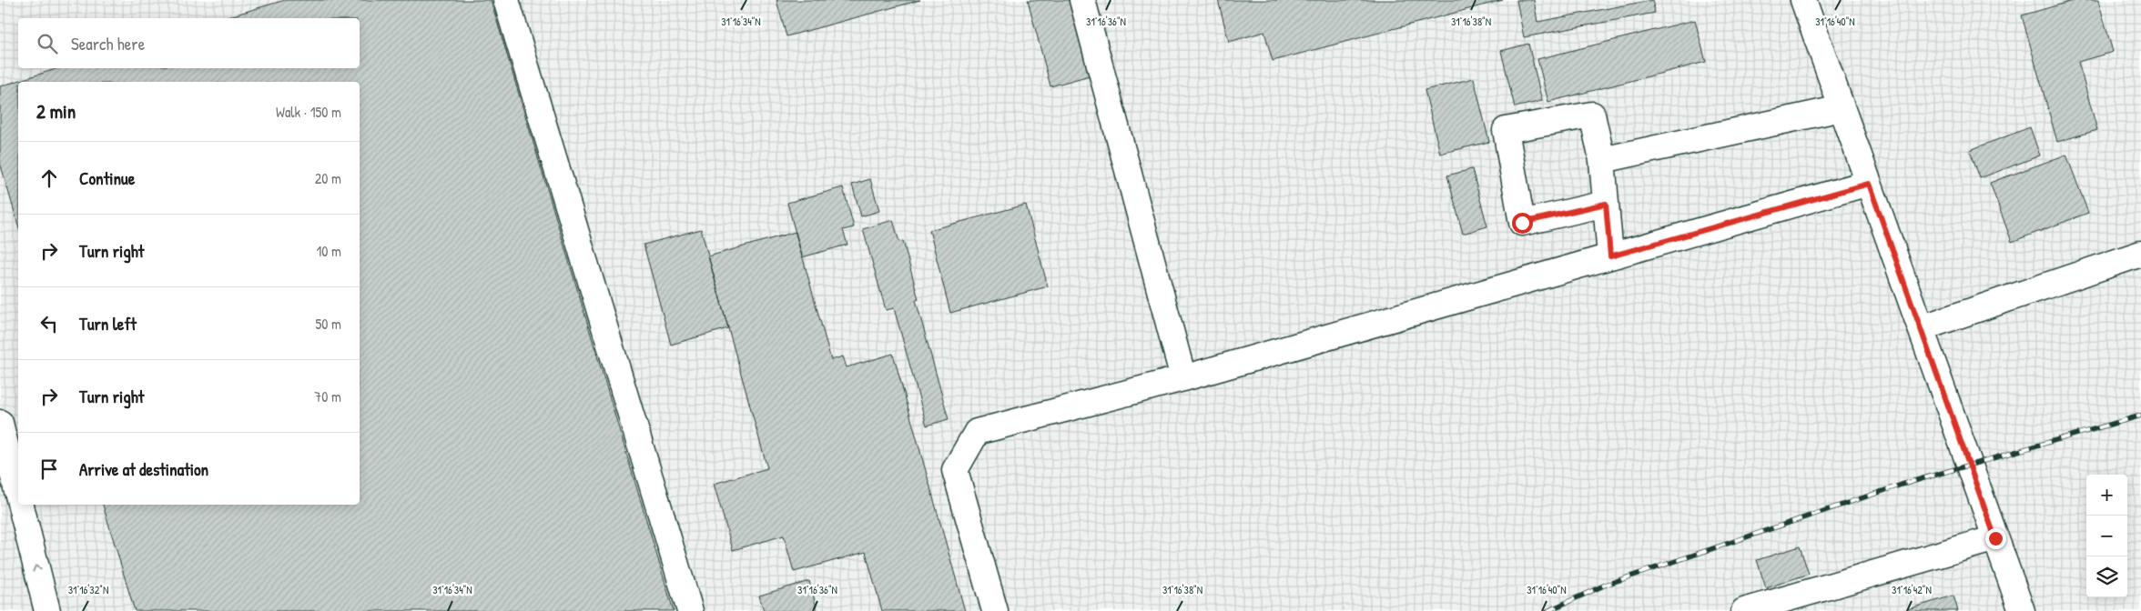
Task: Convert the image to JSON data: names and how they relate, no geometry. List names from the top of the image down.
{
  "page": {
    "search": "Search here",
    "heading": ["2 min", "Walk · 150 m"],
    "list": [
      ["Continue", "20 m"],
      ["Turn right", "10 m"],
      ["Turn left", "50 m"],
      ["Turn right", "70 m"],
      "Arrive at destination"
    ],
    "map_buttons": ["+", "−"]
  },
  "coordinates": [
    "31°16'34\"N",
    "31°16'36\"N",
    "31°16'38\"N",
    "31°16'40\"N",
    "31°16'32\"N",
    "31°16'42\"N"
  ]
}
